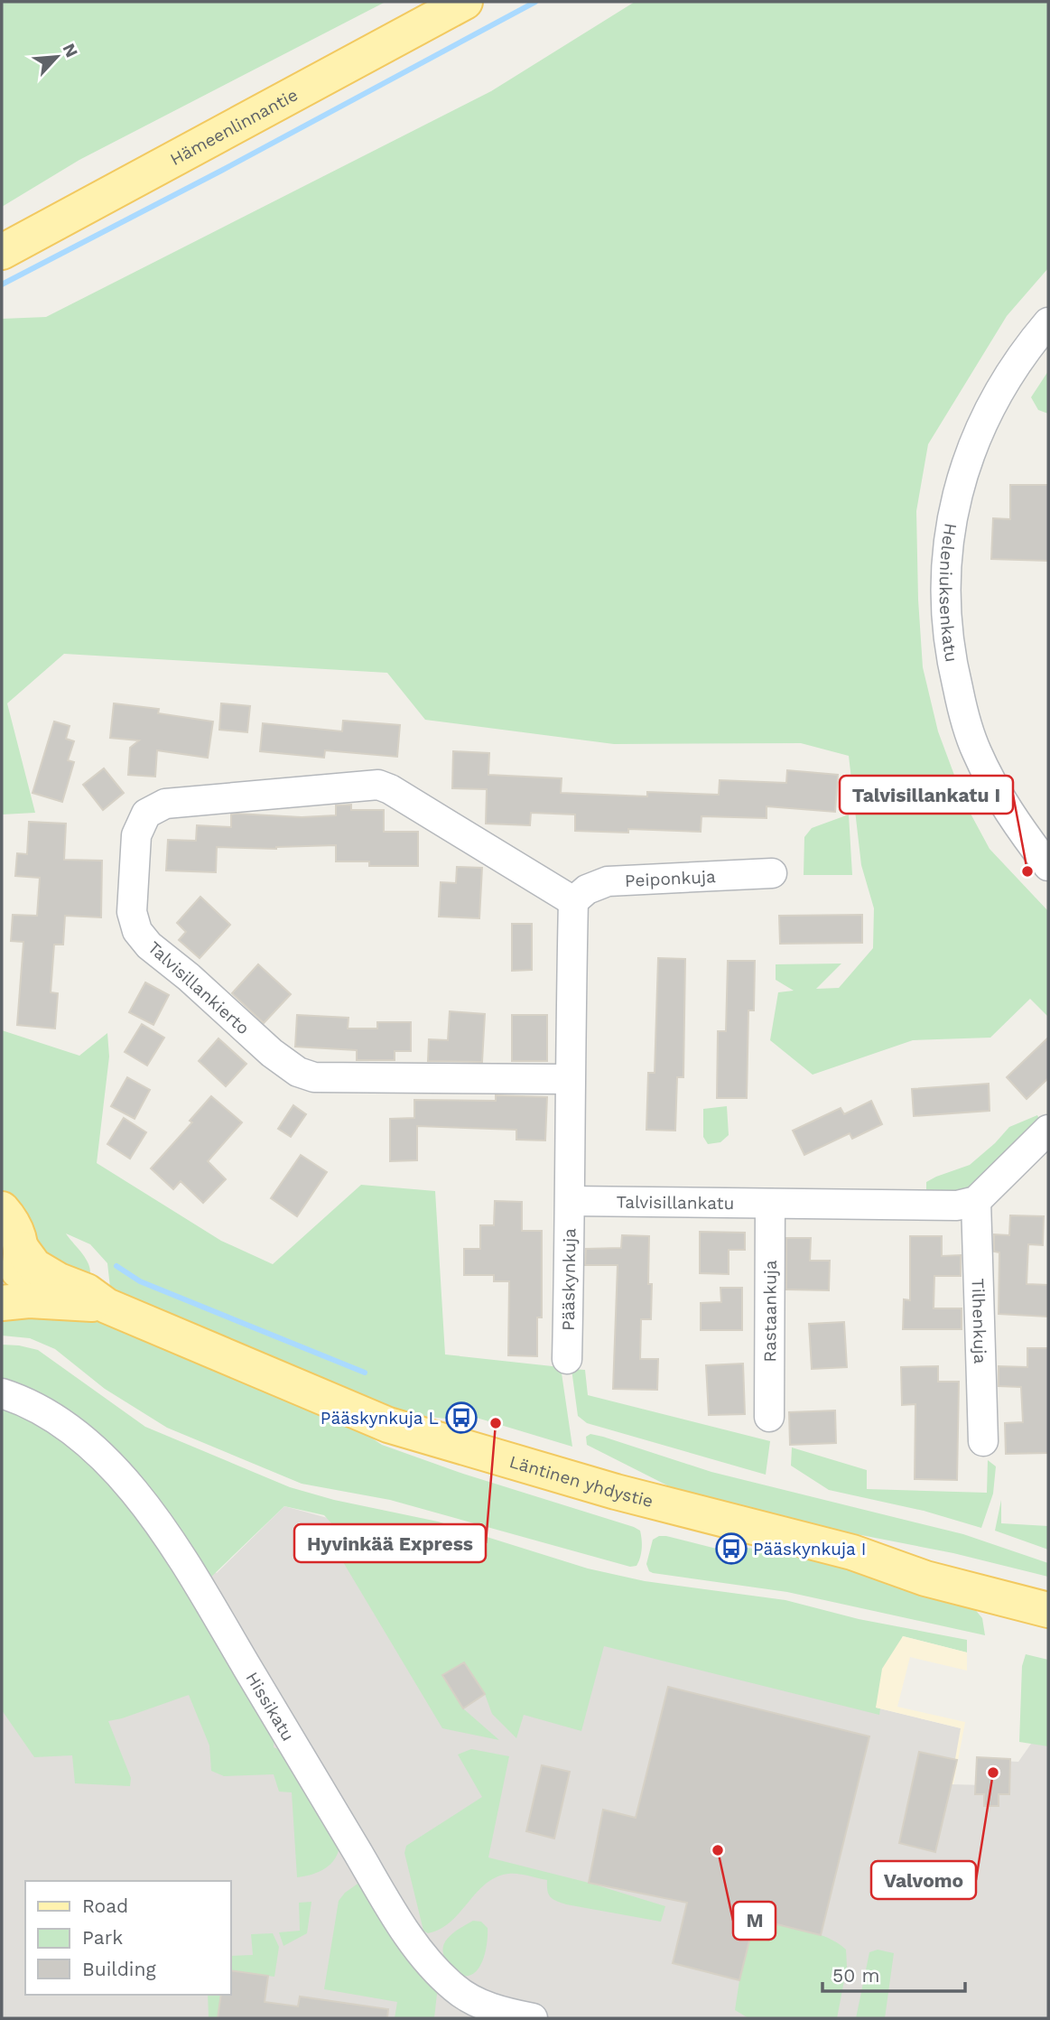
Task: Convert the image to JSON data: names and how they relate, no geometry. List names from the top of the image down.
{
  "streets": {
    "main road": ["Hämeenlinnantie", "Läntinen yhdystie"],
    "street": [
      "Heleniuksenkatu",
      "Peiponkuja",
      "Talvisillankierto",
      "Talvisillankatu",
      "Pääskynkuja",
      "Rastaankuja",
      "Tilhenkuja",
      "Hissikatu"
    ]
  },
  "crossings": [
    ["Peiponkuja", "Talvisillankierto"],
    ["Talvisillankatu", "Pääskynkuja"],
    ["Talvisillankatu", "Rastaankuja"],
    ["Talvisillankatu", "Tilhenkuja"]
  ],
  "places": {
    "other": [
      "Talvisillankatu I",
      "Hyvinkää Express",
      "Valvomo",
      "M"
    ],
    "bus stop": ["Pääskynkuja L", "Pääskynkuja I"]
  },
  "legend": ["Road", "Park", "Building"],
  "scale_bar": "50 m",
  "north": "top right"
}
